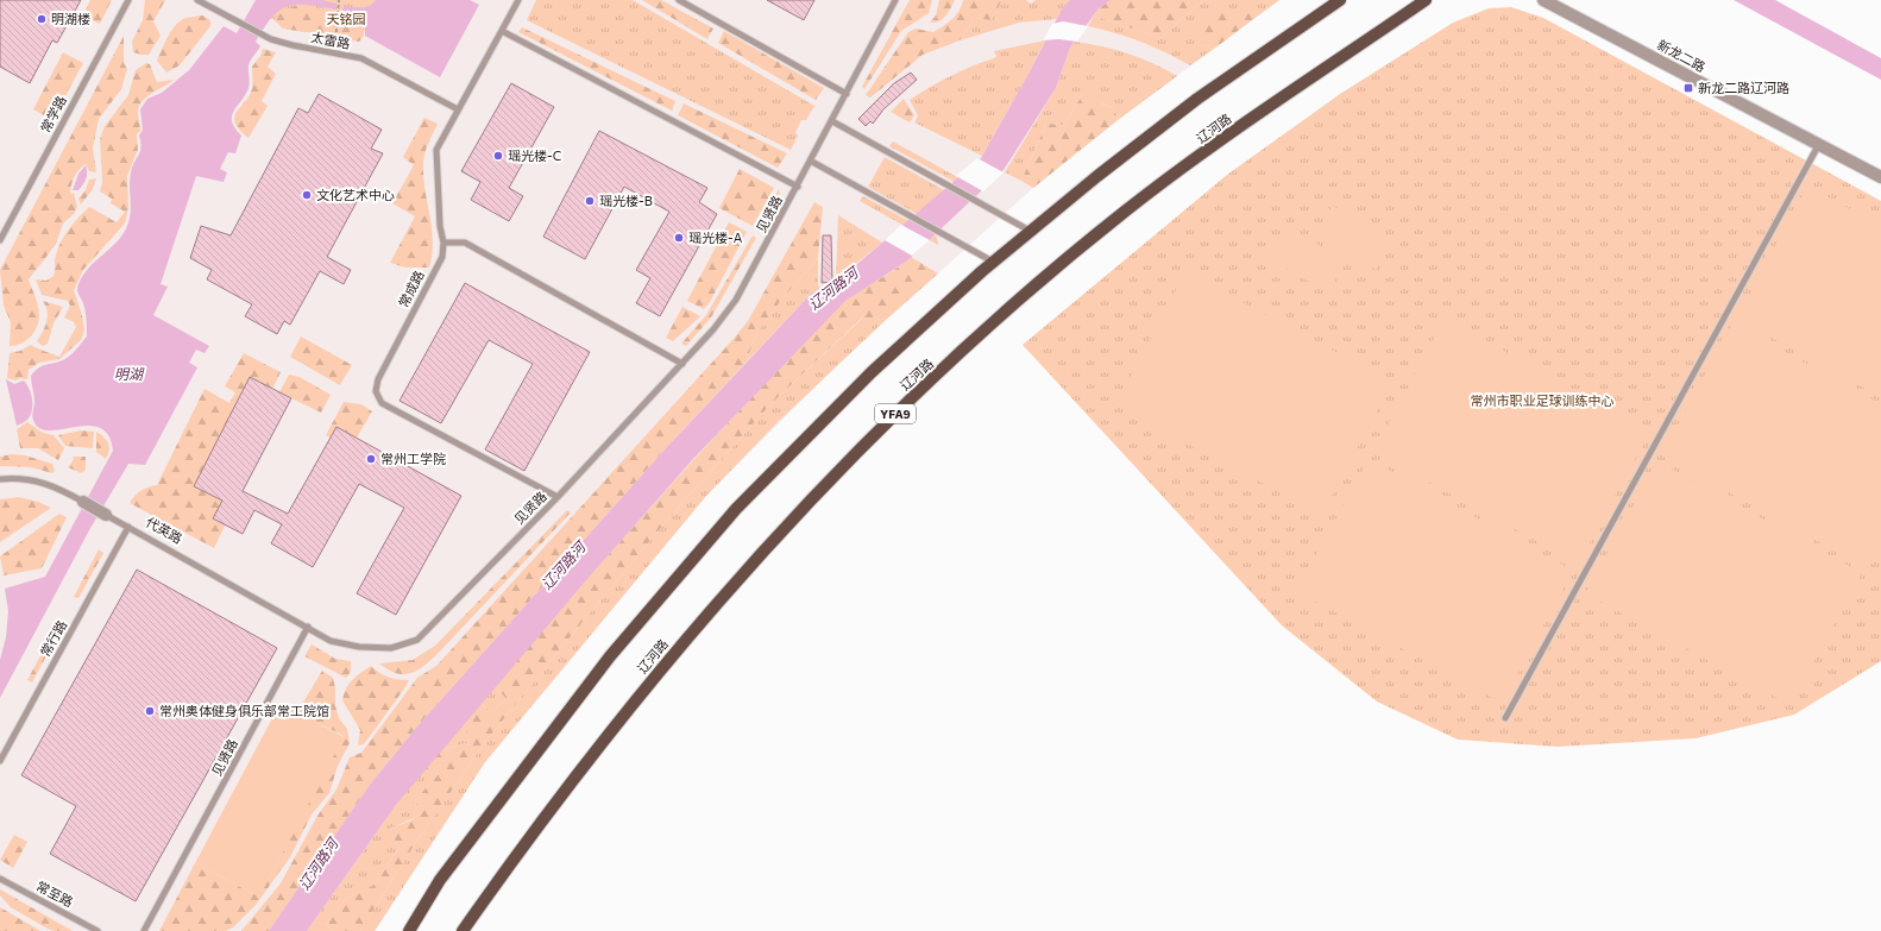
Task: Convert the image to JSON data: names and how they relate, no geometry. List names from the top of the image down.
{
  "streets": {
    "main road": ["辽河路", "YFA9"],
    "street": ["新龙二路", "代英路"],
    "lane": [
      "太雷路",
      "常学路",
      "见贤路",
      "常成路",
      "常行路",
      "常至路"
    ]
  },
  "crossings": [
    ["太雷路", "常成路"],
    ["见贤路", "常成路"],
    ["见贤路", "代英路"],
    ["代英路", "常行路"]
  ],
  "water": ["辽河路河", "明湖"],
  "parks": ["天铭园", "常州市职业足球训练中心"],
  "places": {
    "other": [
      "明湖楼",
      "瑶光楼-C",
      "文化艺术中心",
      "瑶光楼-B",
      "瑶光楼-A",
      "常州工学院",
      "常州奥体健身俱乐部常工院馆"
    ],
    "transit": ["新龙二路辽河路"]
  }
}
